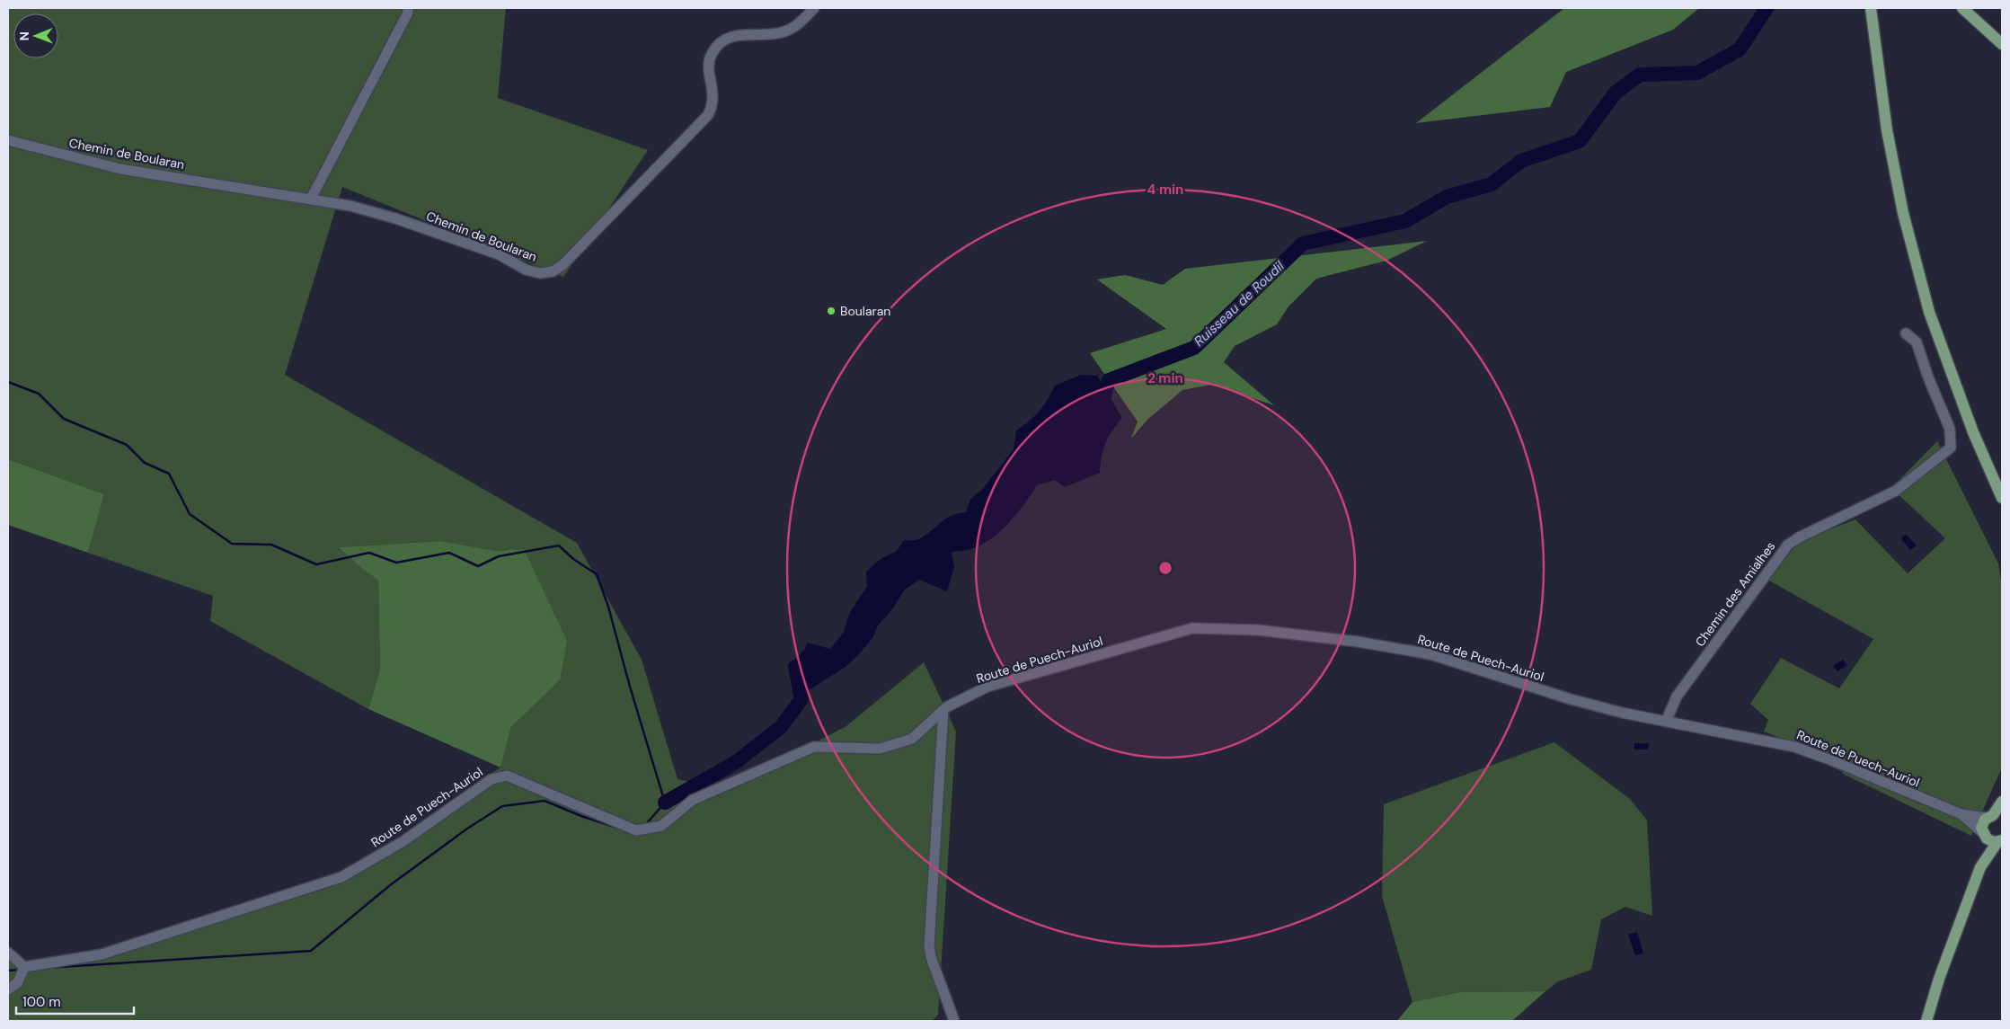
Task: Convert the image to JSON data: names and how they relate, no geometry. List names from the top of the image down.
{
  "streets": {
    "street": ["Chemin de Boularan", "Chemin des Amialhes", "Route de Puech-Auriol"]
  },
  "crossings": [
    ["Chemin des Amialhes", "Route de Puech-Auriol"]
  ],
  "water": ["Ruisseau de Roudil"],
  "places": ["Boularan"],
  "scale_bar": "100 m",
  "north": "left",
  "rings": ["4 min", "2 min"]
}
